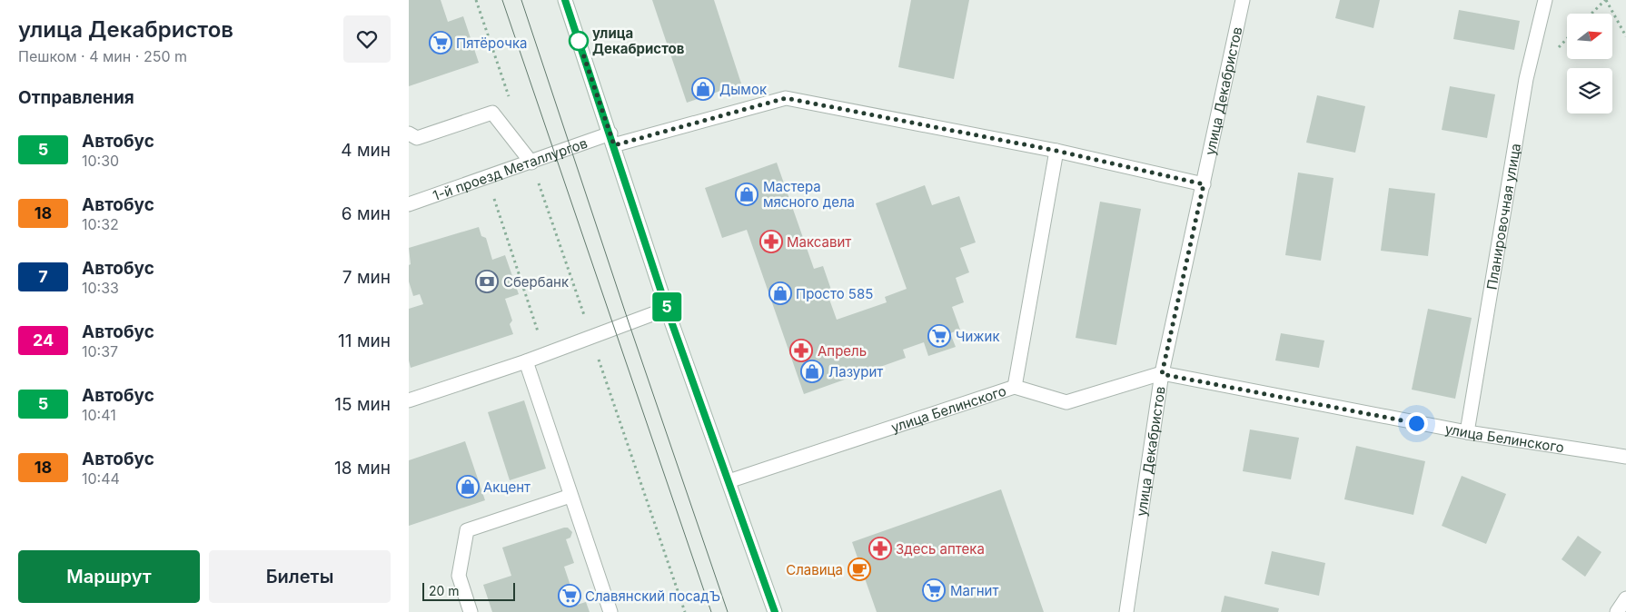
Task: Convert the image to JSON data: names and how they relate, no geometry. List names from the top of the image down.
{
  "streets": {
    "street": [
      "улица Декабристов",
      "1-й проезд Металлургов",
      "Планировочная улица",
      "улица Белинского"
    ]
  },
  "crossings": [
    ["улица Декабристов", "1-й проезд Металлургов"],
    ["улица Декабристов", "улица Белинского"],
    ["Планировочная улица", "улица Белинского"]
  ],
  "places": {
    "other": ["улица Декабристов"],
    "supermarket": [
      "Пятёрочка",
      "Чижик",
      "Магнит",
      "Славянский посадЪ"
    ],
    "shop": [
      "Дымок",
      "Мастера мясного дела",
      "Просто 585",
      "Лазурит",
      "Акцент"
    ],
    "pharmacy": ["Максавит", "Апрель", "Здесь аптека"],
    "bank": ["Сбербанк"],
    "cafe": ["Славица"]
  },
  "lines": ["bus line 5"],
  "scale_bar": "20 m",
  "north": "right",
  "page": {
    "heading": [
      ["улица Декабристов", "Пешком · 4 мин · 250 m"],
      "Отправления"
    ],
    "on_map": "5",
    "list": [
      {
        "mark": "5",
        "name": "Автобус",
        "note": "10:30",
        "value": "4 мин"
      },
      {
        "mark": "18",
        "name": "Автобус",
        "note": "10:32",
        "value": "6 мин"
      },
      {
        "mark": "7",
        "name": "Автобус",
        "note": "10:33",
        "value": "7 мин"
      },
      {
        "mark": "24",
        "name": "Автобус",
        "note": "10:37",
        "value": "11 мин"
      },
      {
        "mark": "5",
        "name": "Автобус",
        "note": "10:41",
        "value": "15 мин"
      },
      {
        "mark": "18",
        "name": "Автобус",
        "note": "10:44",
        "value": "18 мин"
      }
    ],
    "buttons": ["Маршрут", "Билеты"],
    "scale": "20 m"
  }
}
